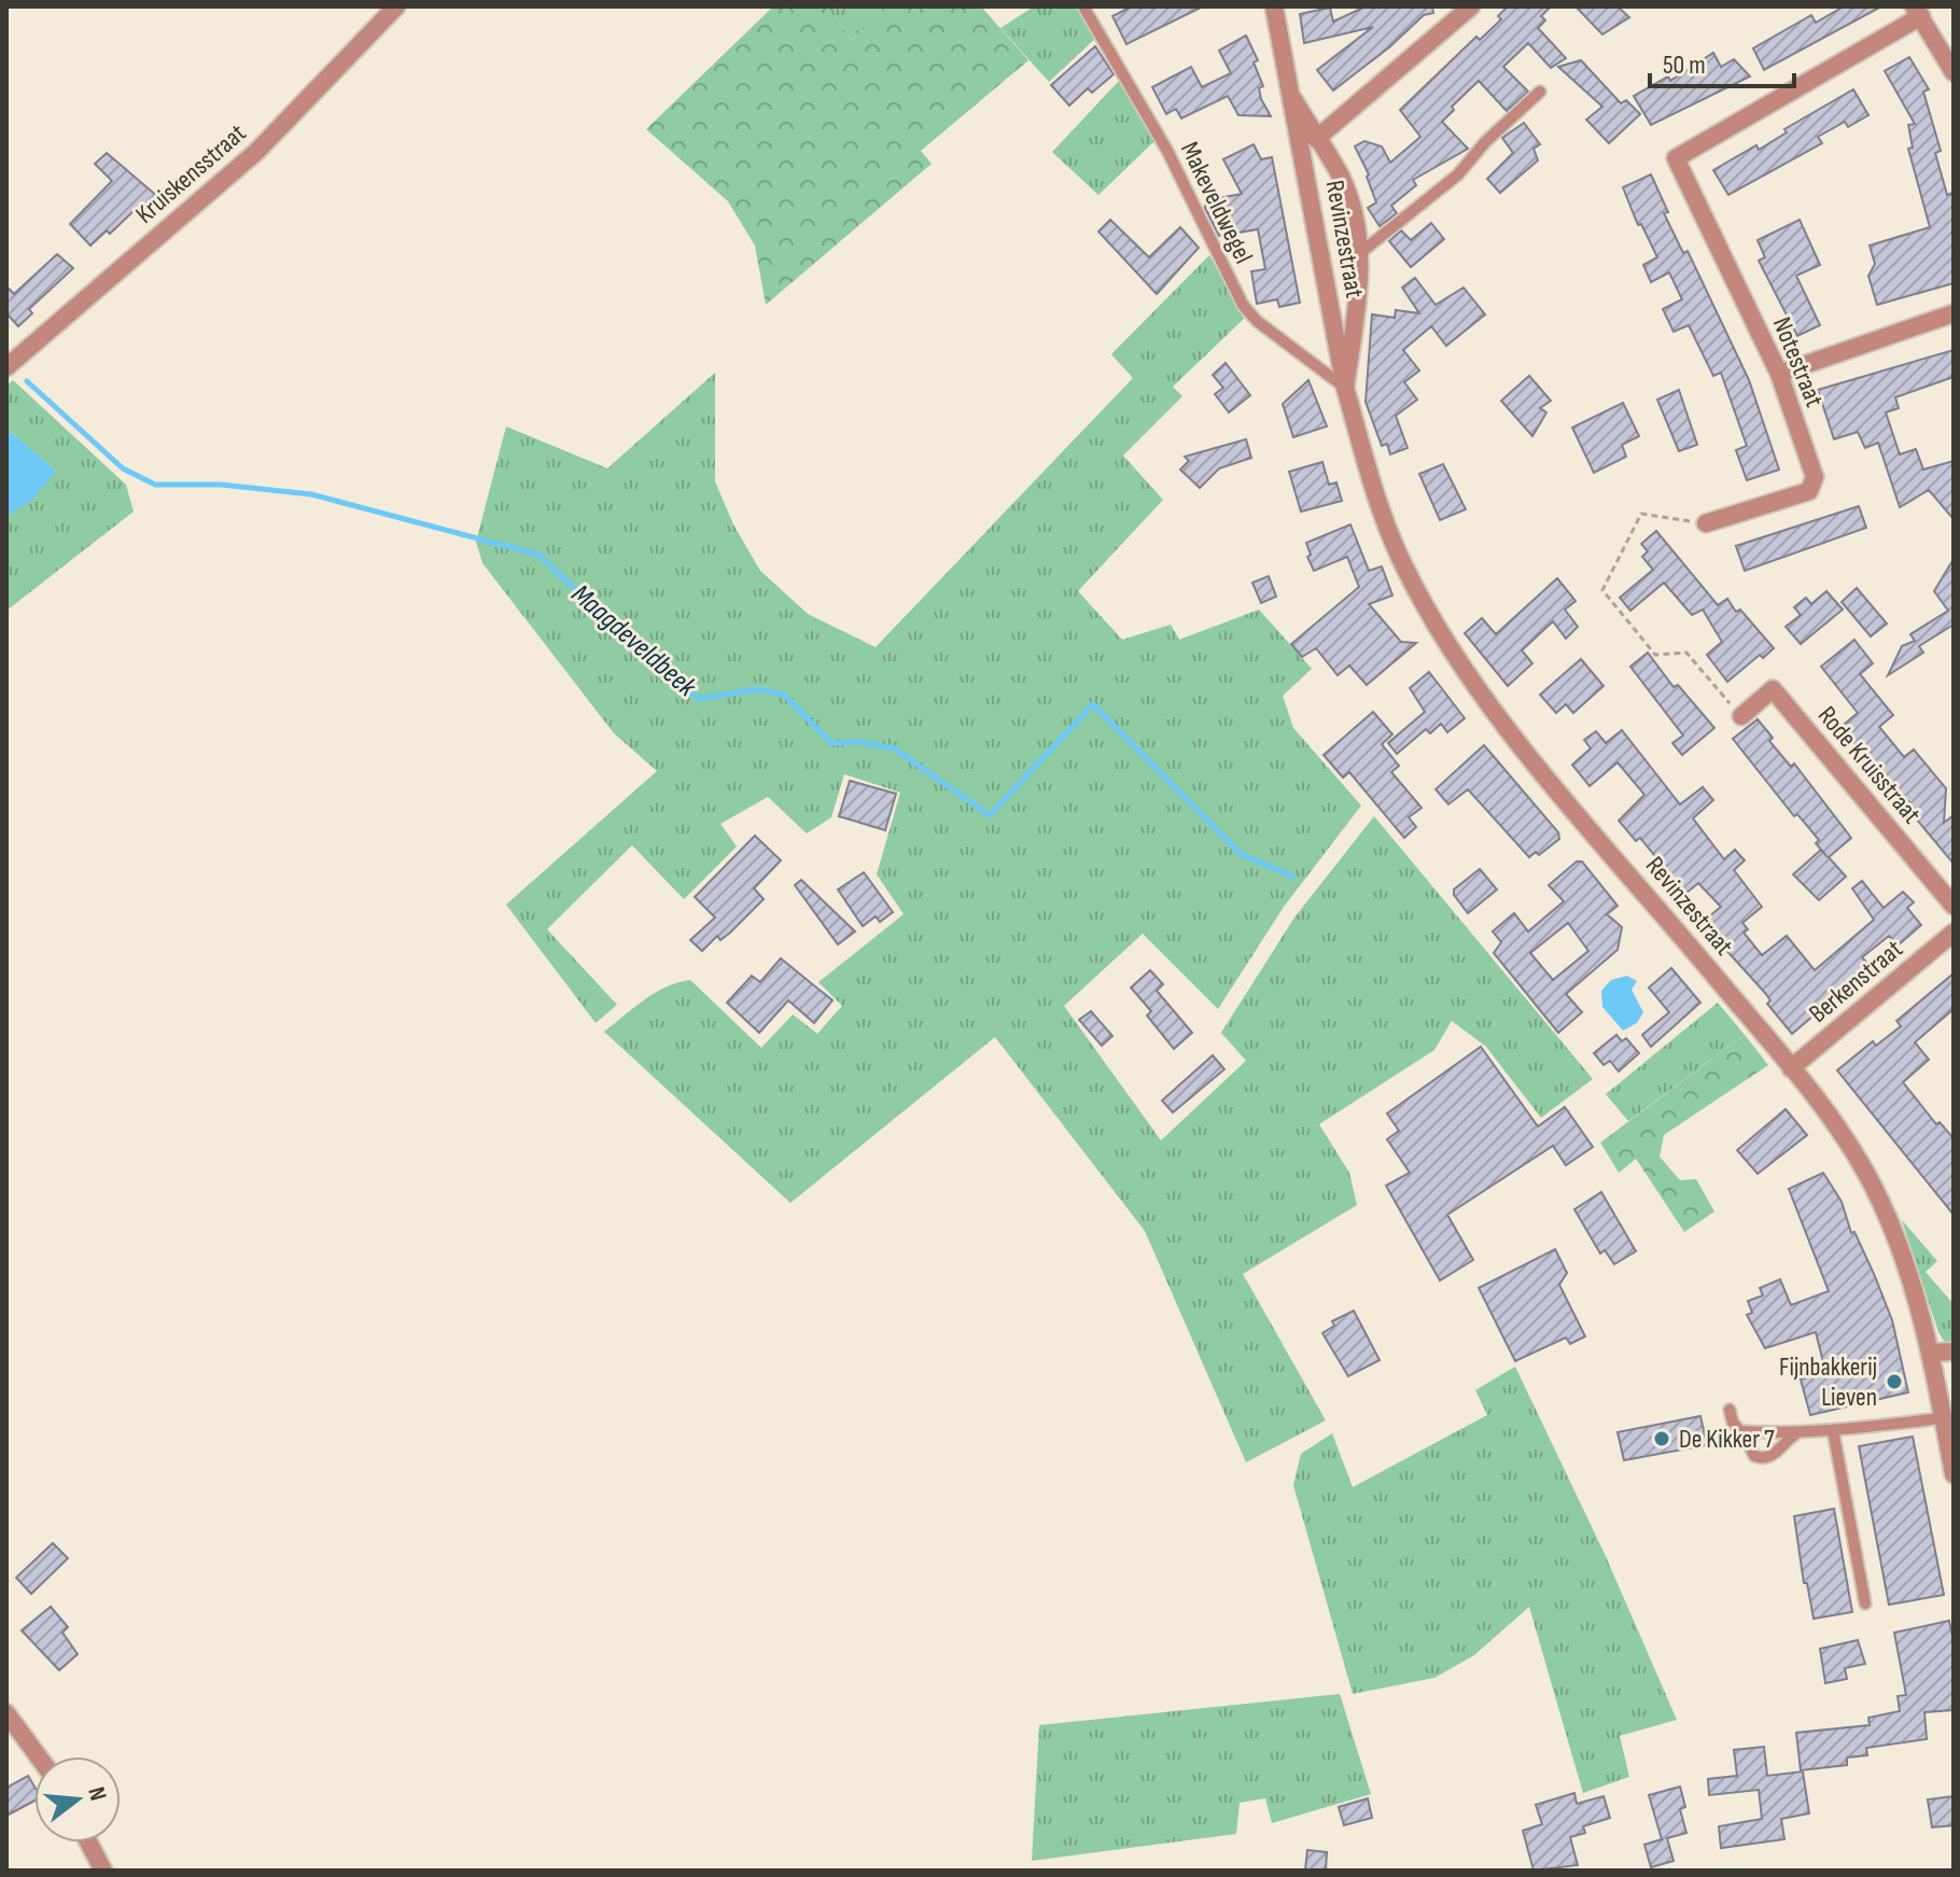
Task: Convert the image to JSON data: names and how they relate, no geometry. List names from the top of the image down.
{
  "streets": {
    "street": [
      "Kruiskensstraat",
      "Revinzestraat",
      "Notestraat",
      "Rode Kruisstraat",
      "Berkenstraat"
    ],
    "lane": ["Makeveldwegel"]
  },
  "crossings": [
    ["Makeveldwegel", "Revinzestraat"],
    ["Revinzestraat", "Berkenstraat"]
  ],
  "water": ["Maagdeveldbeek"],
  "places": ["Fijnbakkerij Lieven", "De Kikker 7"],
  "scale_bar": "50 m",
  "north": "right"
}
